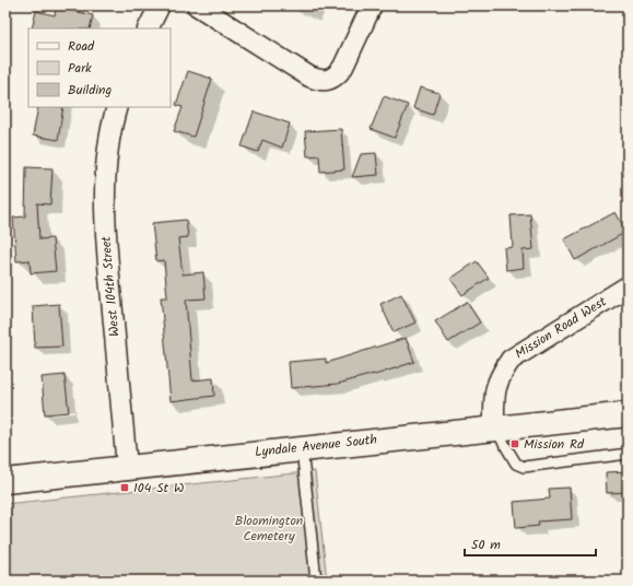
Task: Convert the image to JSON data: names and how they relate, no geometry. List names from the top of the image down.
{
  "streets": {
    "street": ["West 104th Street", "Mission Road West", "Lyndale Avenue South"]
  },
  "crossings": [
    ["West 104th Street", "Lyndale Avenue South"],
    ["Mission Road West", "Lyndale Avenue South"]
  ],
  "parks": ["Bloomington Cemetery"],
  "places": {
    "transit": ["Mission Rd", "104 St W"]
  },
  "legend": ["Road", "Park", "Building"],
  "scale_bar": "50 m"
}
